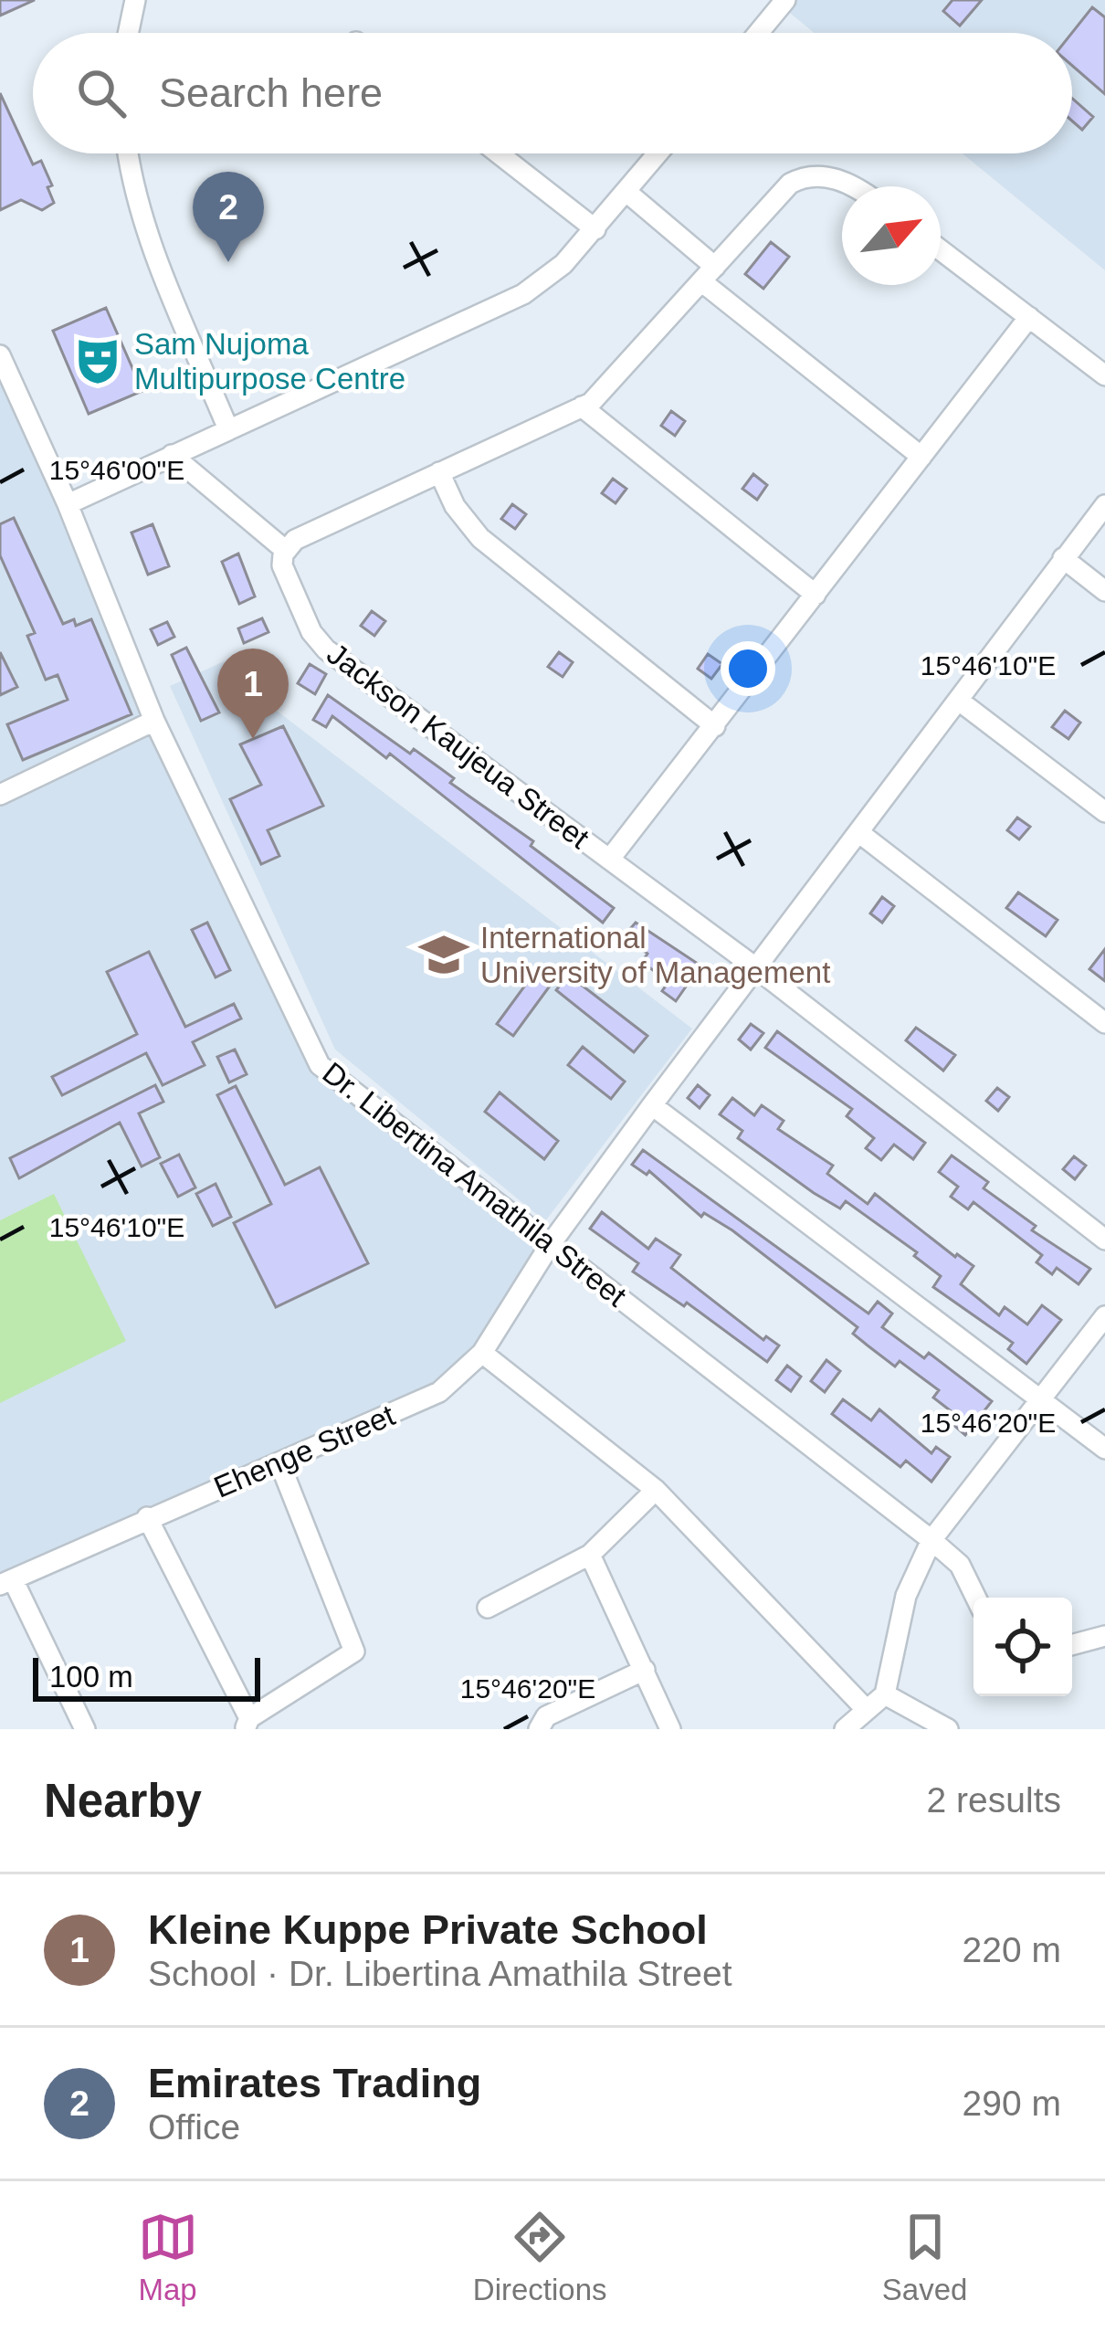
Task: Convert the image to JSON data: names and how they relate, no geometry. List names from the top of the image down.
{
  "streets": {
    "street": ["Jackson Kaujeua Street", "Dr. Libertina Amathila Street", "Ehenge Street"]
  },
  "crossings": [
    ["Jackson Kaujeua Street", "Ehenge Street"],
    ["Dr. Libertina Amathila Street", "Ehenge Street"]
  ],
  "places": {
    "theatre": ["Sam Nujoma Multipurpose Centre"],
    "school or university": ["International University of Management"]
  },
  "scale_bar": "100 m",
  "north": "top right",
  "page": {
    "search": "Search here",
    "pins": ["2", "1"],
    "scale": "100 m",
    "heading": ["Nearby", "2 results"],
    "list": [
      {
        "mark": "1",
        "name": "Kleine Kuppe Private School",
        "note": "School · Dr. Libertina Amathila Street",
        "value": "220 m"
      },
      {
        "mark": "2",
        "name": "Emirates Trading",
        "note": "Office",
        "value": "290 m"
      }
    ],
    "nav": ["Map", "Directions", "Saved"]
  },
  "coordinates": ["15°46'00\"E", "15°46'10\"E", "15°46'20\"E"]
}
